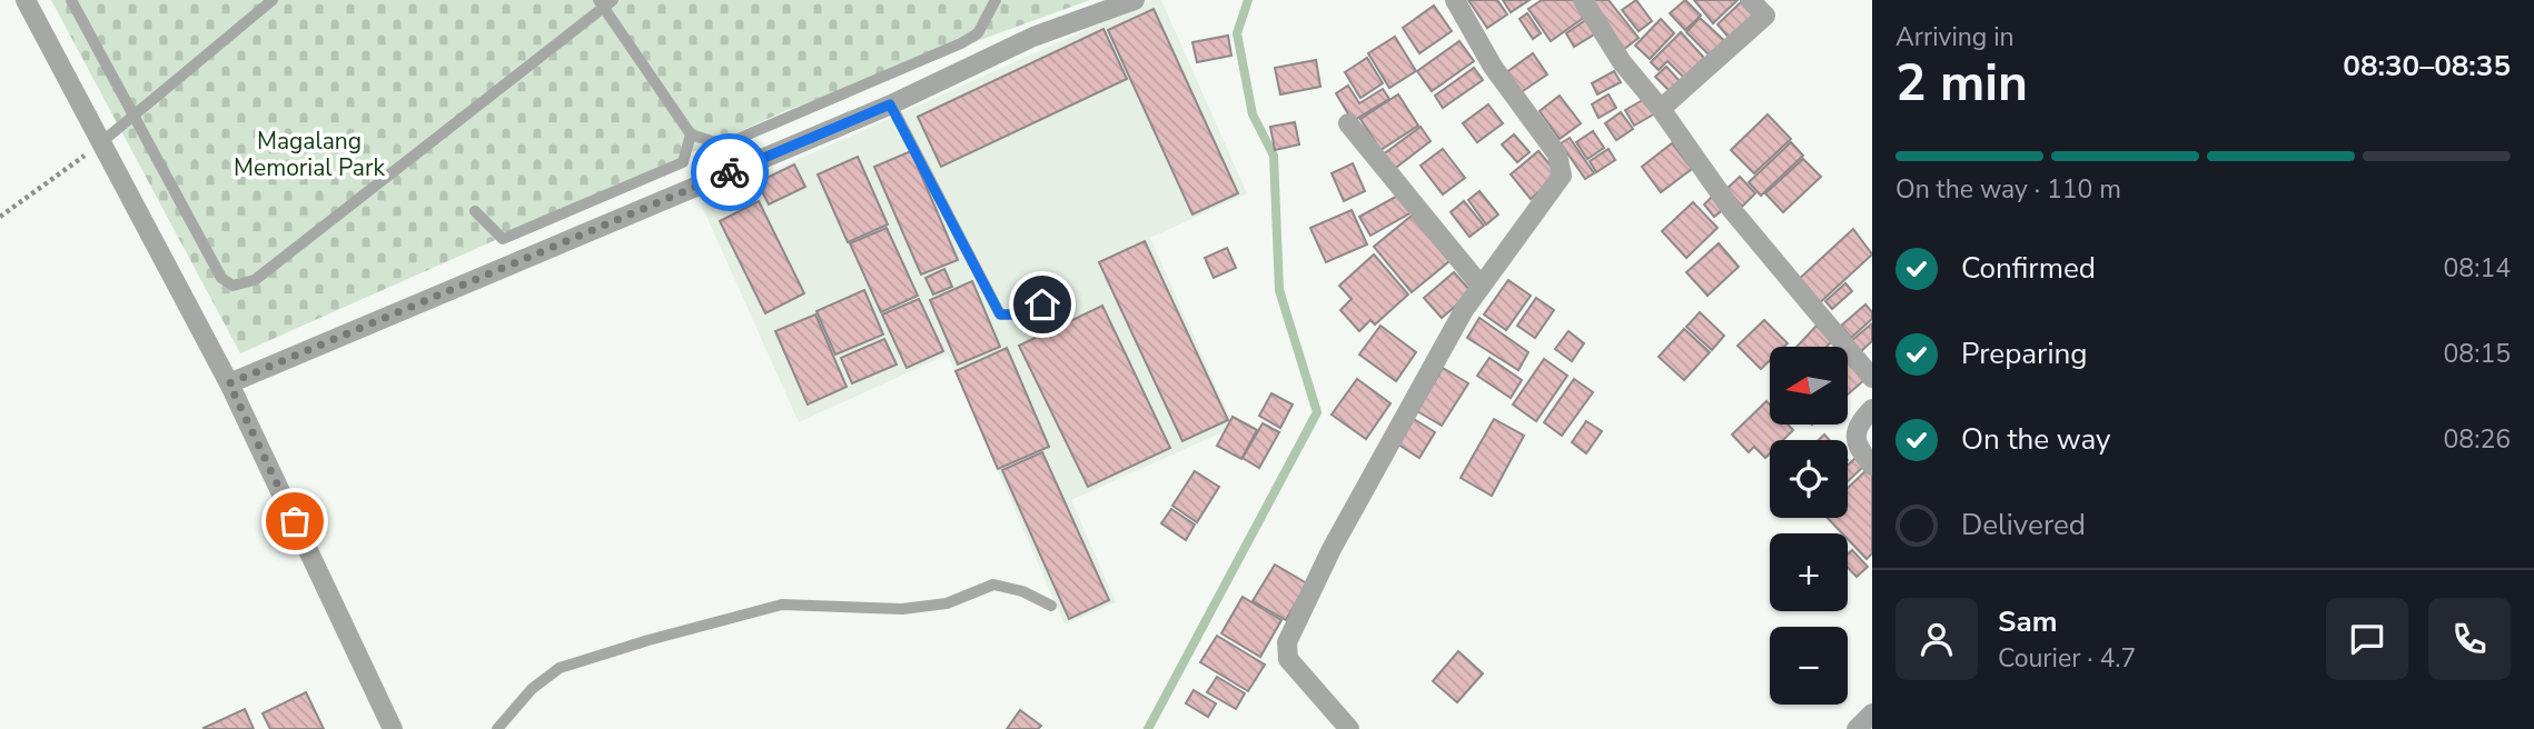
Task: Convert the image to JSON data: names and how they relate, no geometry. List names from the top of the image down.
{
  "parks": ["Magalang Memorial Park"],
  "north": "left",
  "page": {
    "heading": ["2 min", "Arriving in", "08:30–08:35"],
    "panel": ["Sam", "Courier · 4.7"],
    "bar": "On the way · 110 m",
    "list": [
      ["Confirmed", "08:14"],
      ["Preparing", "08:15"],
      ["On the way", "08:26"],
      "Delivered"
    ],
    "map_buttons": ["+", "−"]
  }
}
